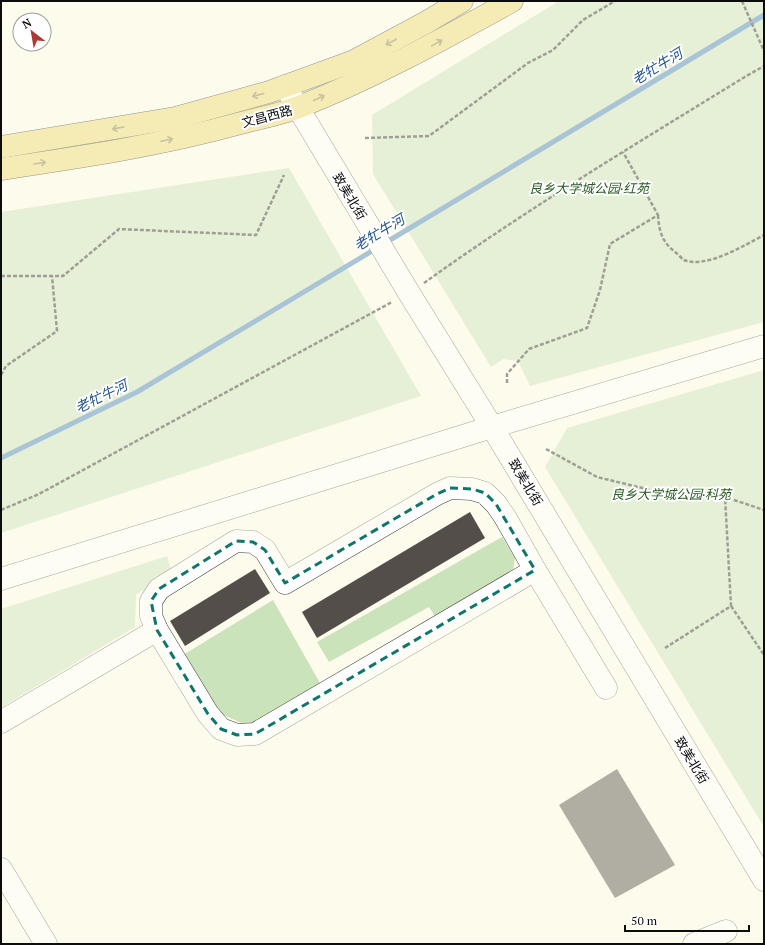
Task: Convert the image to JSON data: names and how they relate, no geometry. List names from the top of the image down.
{
  "streets": {
    "main road": ["文昌西路"],
    "street": ["致美北街"]
  },
  "crossings": [
    ["文昌西路", "致美北街"]
  ],
  "water": ["老牤牛河"],
  "parks": ["良乡大学城公园·红苑", "良乡大学城公园·科苑"],
  "scale_bar": "50 m",
  "north": "top left"
}
